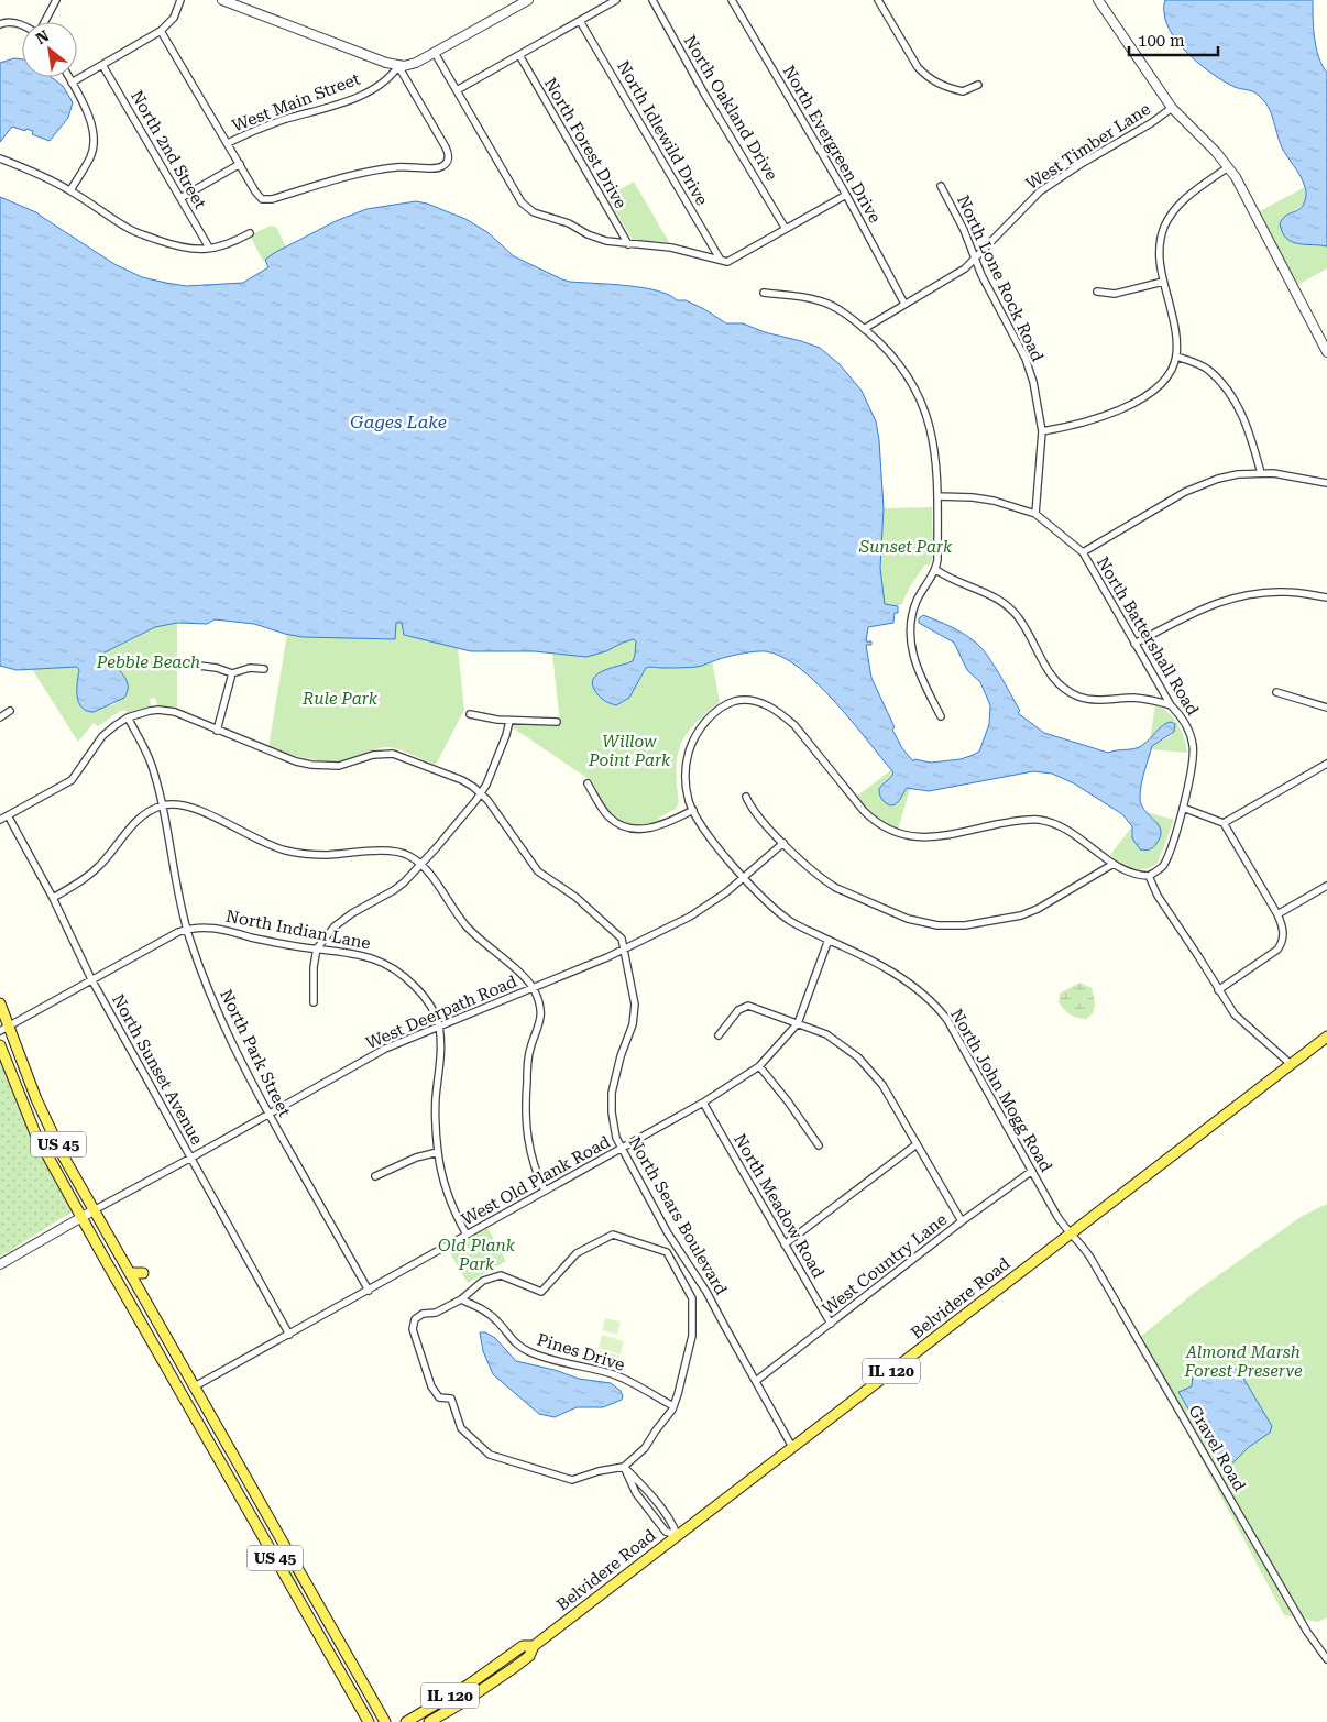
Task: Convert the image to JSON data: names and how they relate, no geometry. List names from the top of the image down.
{
  "streets": {
    "main road": ["US 45", "Belvidere Road", "IL 120"],
    "street": [
      "West Main Street",
      "North Oakland Drive",
      "North Idlewild Drive",
      "North Forest Drive",
      "North Evergreen Drive",
      "West Timber Lane",
      "North 2nd Street",
      "North Lone Rock Road",
      "North Battershall Road",
      "North Indian Lane",
      "West Deerpath Road",
      "North Park Street",
      "North Sunset Avenue",
      "North John Mogg Road",
      "West Old Plank Road",
      "North Meadow Road",
      "North Sears Boulevard",
      "West Country Lane",
      "Pines Drive",
      "Gravel Road"
    ]
  },
  "crossings": [
    ["North Evergreen Drive", "West Timber Lane"],
    ["West Timber Lane", "North Lone Rock Road"],
    ["North Lone Rock Road", "North Battershall Road"],
    ["North Battershall Road", "North John Mogg Road"],
    ["North Indian Lane", "West Deerpath Road"],
    ["North Indian Lane", "North Park Street"],
    ["North Indian Lane", "North Sunset Avenue"],
    ["North Indian Lane", "US 45"],
    ["North Indian Lane", "West Old Plank Road"],
    ["West Deerpath Road", "North Park Street"],
    ["West Deerpath Road", "North Sunset Avenue"],
    ["West Deerpath Road", "North John Mogg Road"],
    ["West Deerpath Road", "US 45"],
    ["West Deerpath Road", "North Sears Boulevard"],
    ["North Park Street", "West Old Plank Road"],
    ["North Park Street", "North Sears Boulevard"],
    ["North Sunset Avenue", "West Old Plank Road"],
    ["North Sunset Avenue", "North Sears Boulevard"],
    ["North John Mogg Road", "West Old Plank Road"],
    ["North John Mogg Road", "West Country Lane"],
    ["North John Mogg Road", "Belvidere Road"],
    ["North John Mogg Road", "Gravel Road"],
    ["US 45", "West Old Plank Road"],
    ["West Old Plank Road", "North Meadow Road"],
    ["West Old Plank Road", "North Sears Boulevard"],
    ["North Meadow Road", "West Country Lane"],
    ["North Sears Boulevard", "West Country Lane"],
    ["North Sears Boulevard", "Belvidere Road"],
    ["Belvidere Road", "Gravel Road"]
  ],
  "water": ["Gages Lake"],
  "parks": [
    "Sunset Park",
    "Pebble Beach",
    "Rule Park",
    "Willow Point Park",
    "Old Plank Park",
    "Almond Marsh Forest Preserve"
  ],
  "scale_bar": "100 m",
  "north": "top left"
}
